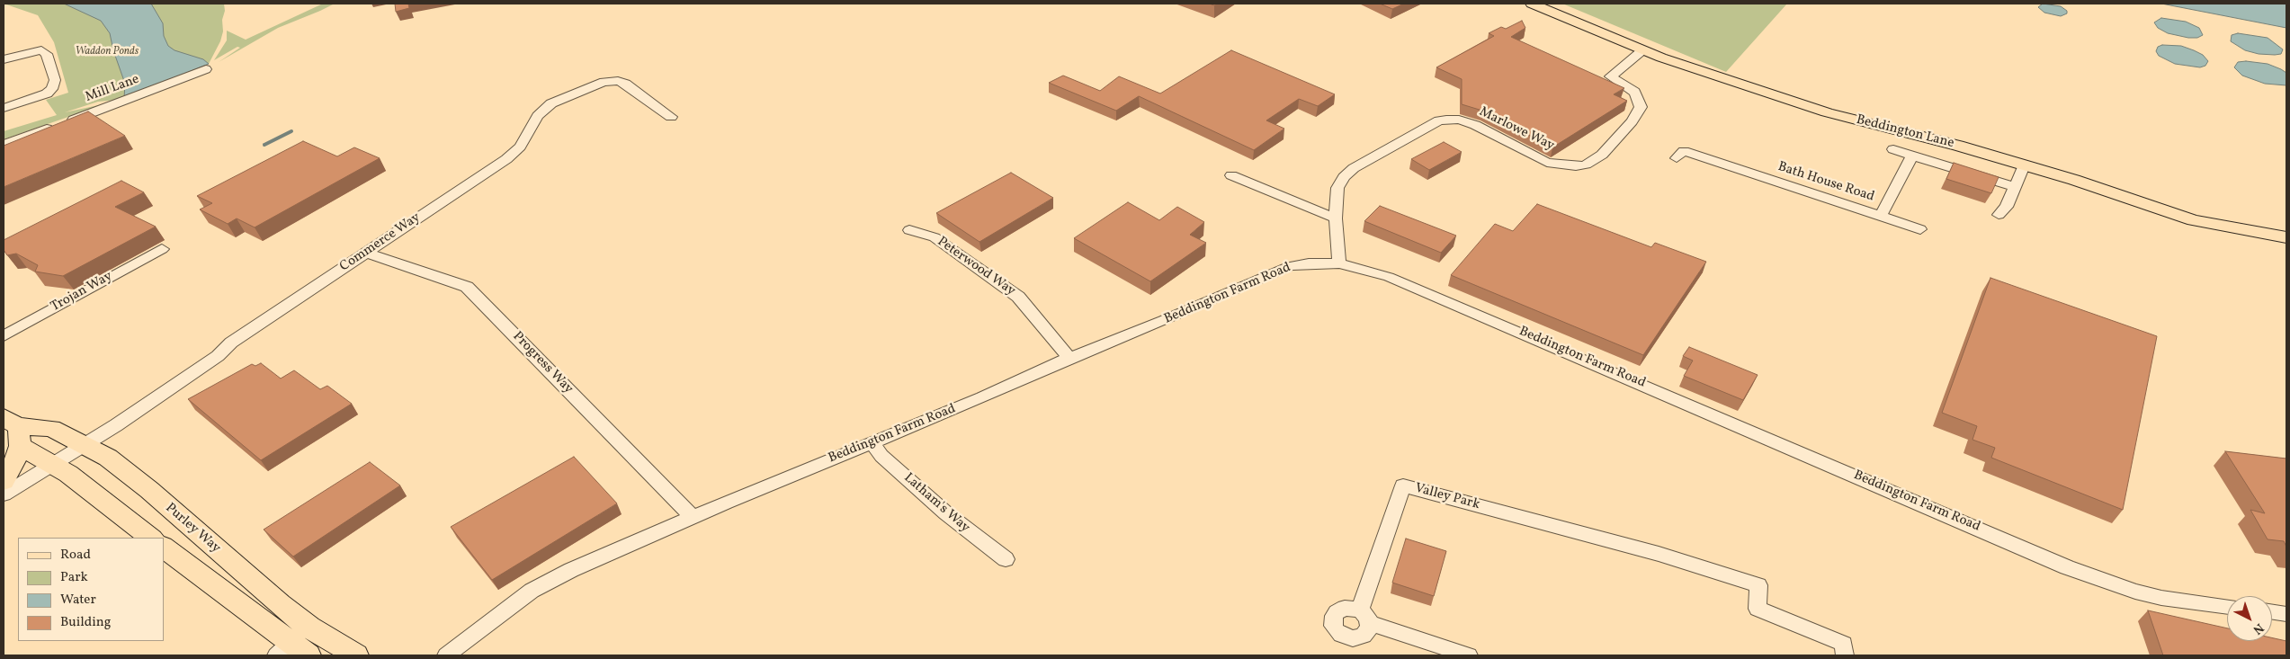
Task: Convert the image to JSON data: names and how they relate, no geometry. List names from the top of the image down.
{
  "streets": {
    "highway": ["Purley Way"],
    "main road": ["Beddington Lane"],
    "street": [
      "Mill Lane",
      "Marlowe Way",
      "Bath House Road",
      "Commerce Way",
      "Peterwood Way",
      "Trojan Way",
      "Beddington Farm Road",
      "Progress Way",
      "Valley Park",
      "Latham's Way"
    ]
  },
  "crossings": [
    ["Marlowe Way", "Beddington Lane"],
    ["Marlowe Way", "Beddington Farm Road"],
    ["Commerce Way", "Progress Way"],
    ["Commerce Way", "Purley Way"],
    ["Peterwood Way", "Beddington Farm Road"],
    ["Beddington Farm Road", "Progress Way"],
    ["Beddington Farm Road", "Latham's Way"]
  ],
  "parks": ["Waddon Ponds"],
  "legend": [
    "Road",
    "Park",
    "Water",
    "Building"
  ],
  "north": "bottom right"
}
